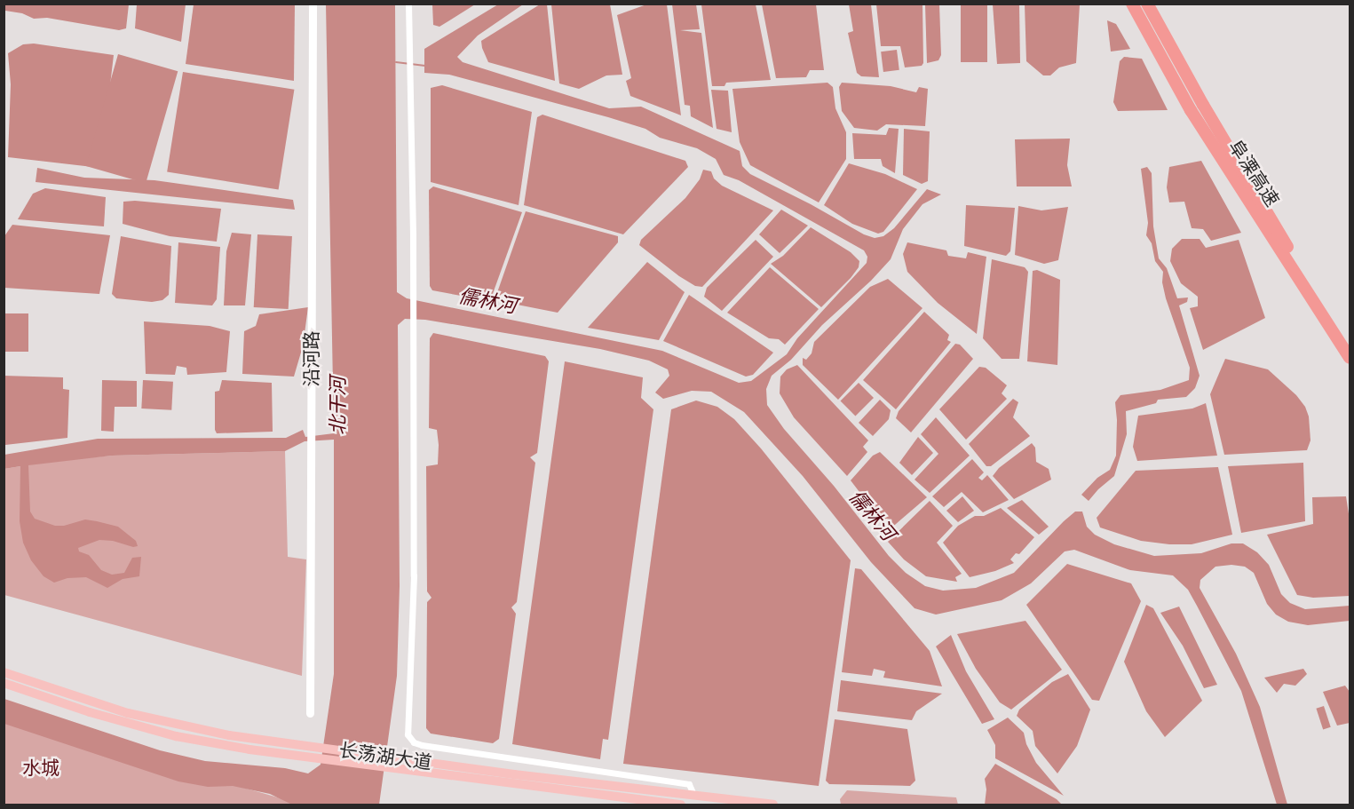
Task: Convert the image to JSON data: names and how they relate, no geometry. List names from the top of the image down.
{
  "streets": {
    "highway": ["阜溧高速"],
    "main road": ["长荡湖大道"],
    "street": ["沿河路"]
  },
  "water": ["儒林河", "北干河"],
  "parks": ["水城"]
}
